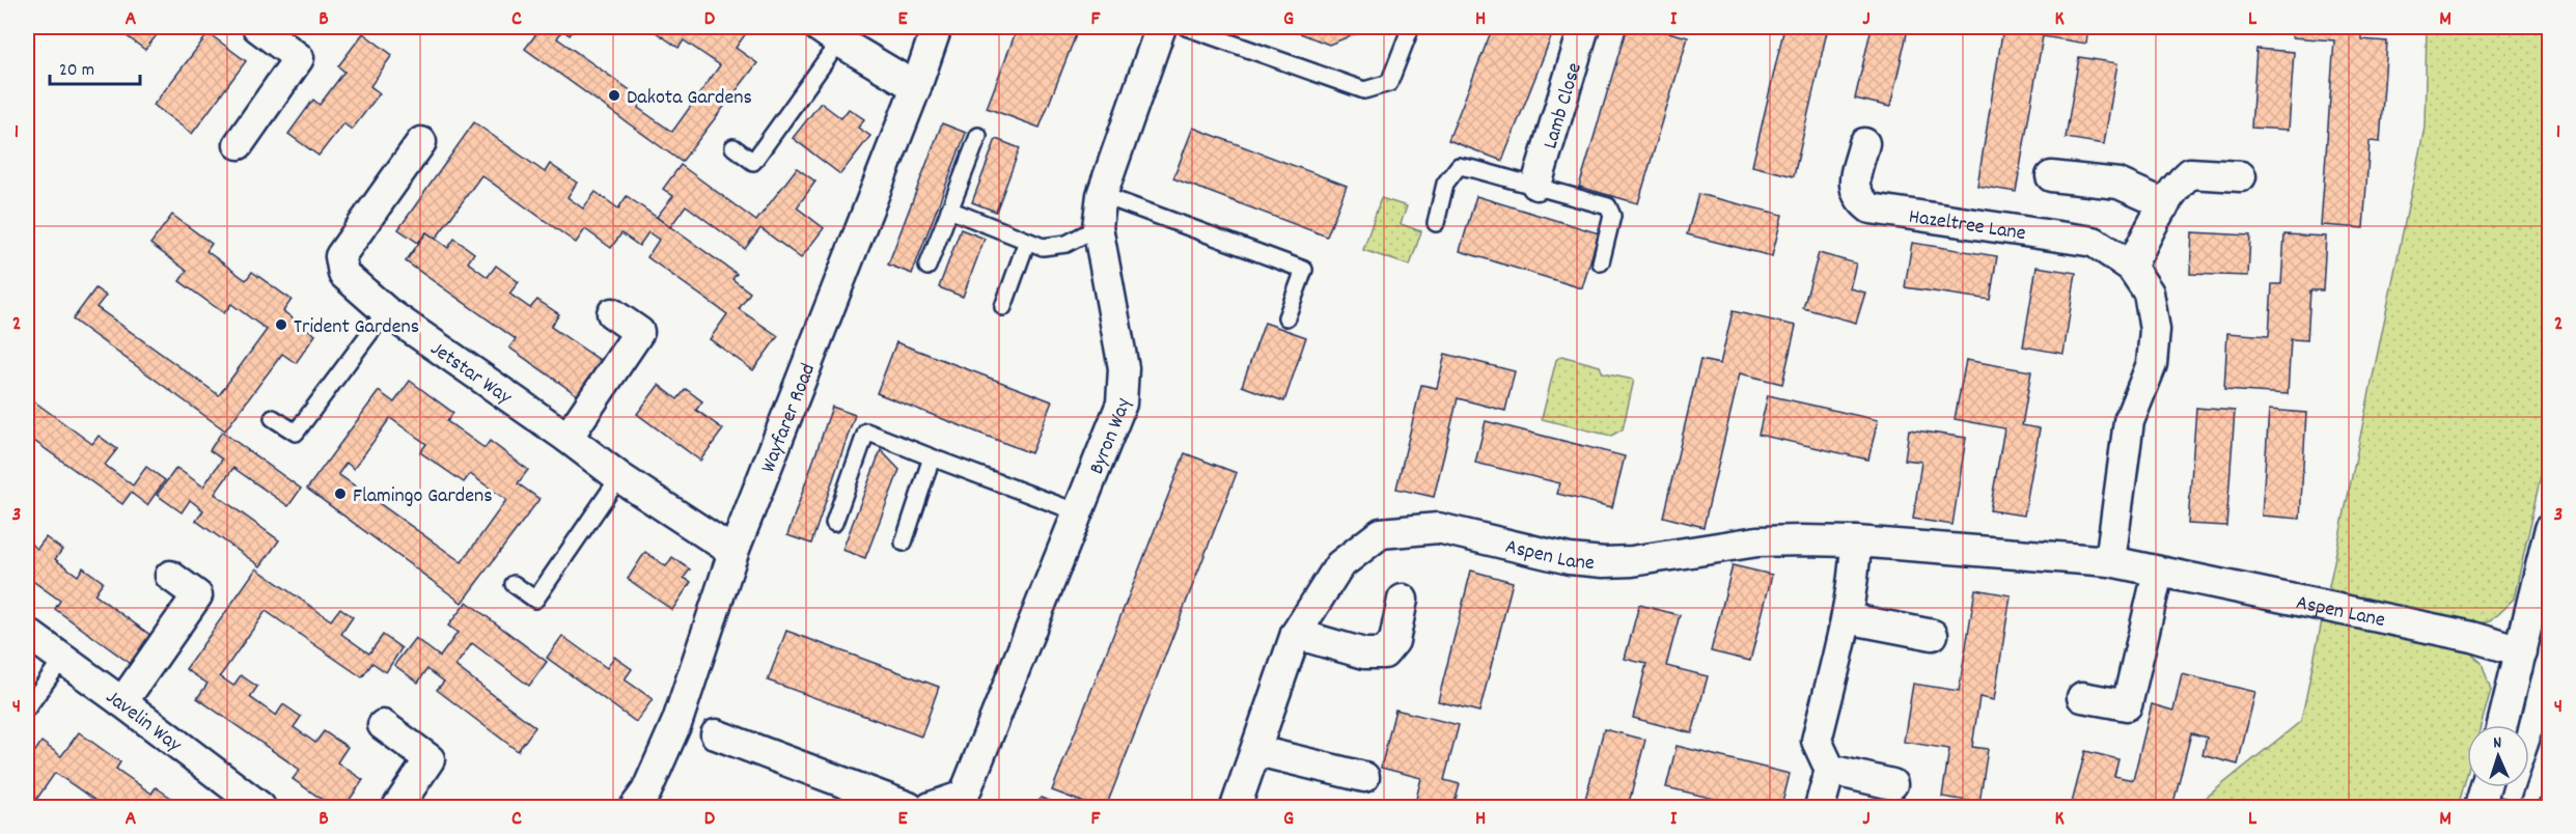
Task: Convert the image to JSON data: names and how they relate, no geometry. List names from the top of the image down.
{
  "streets": {
    "street": [
      "Lamb Close",
      "Hazeltree Lane",
      "Jetstar Way",
      "Wayfarer Road",
      "Byron Way",
      "Aspen Lane",
      "Javelin Way"
    ]
  },
  "crossings": [
    ["Hazeltree Lane", "Aspen Lane"],
    ["Jetstar Way", "Wayfarer Road"]
  ],
  "places": ["Dakota Gardens", "Trident Gardens", "Flamingo Gardens"],
  "scale_bar": "20 m",
  "north": "top",
  "grid": {
    "columns": [
      "A",
      "B",
      "C",
      "D",
      "E",
      "F",
      "G",
      "H",
      "I",
      "J",
      "K",
      "L",
      "M"
    ],
    "rows": [
      "1",
      "2",
      "3",
      "4"
    ]
  }
}
